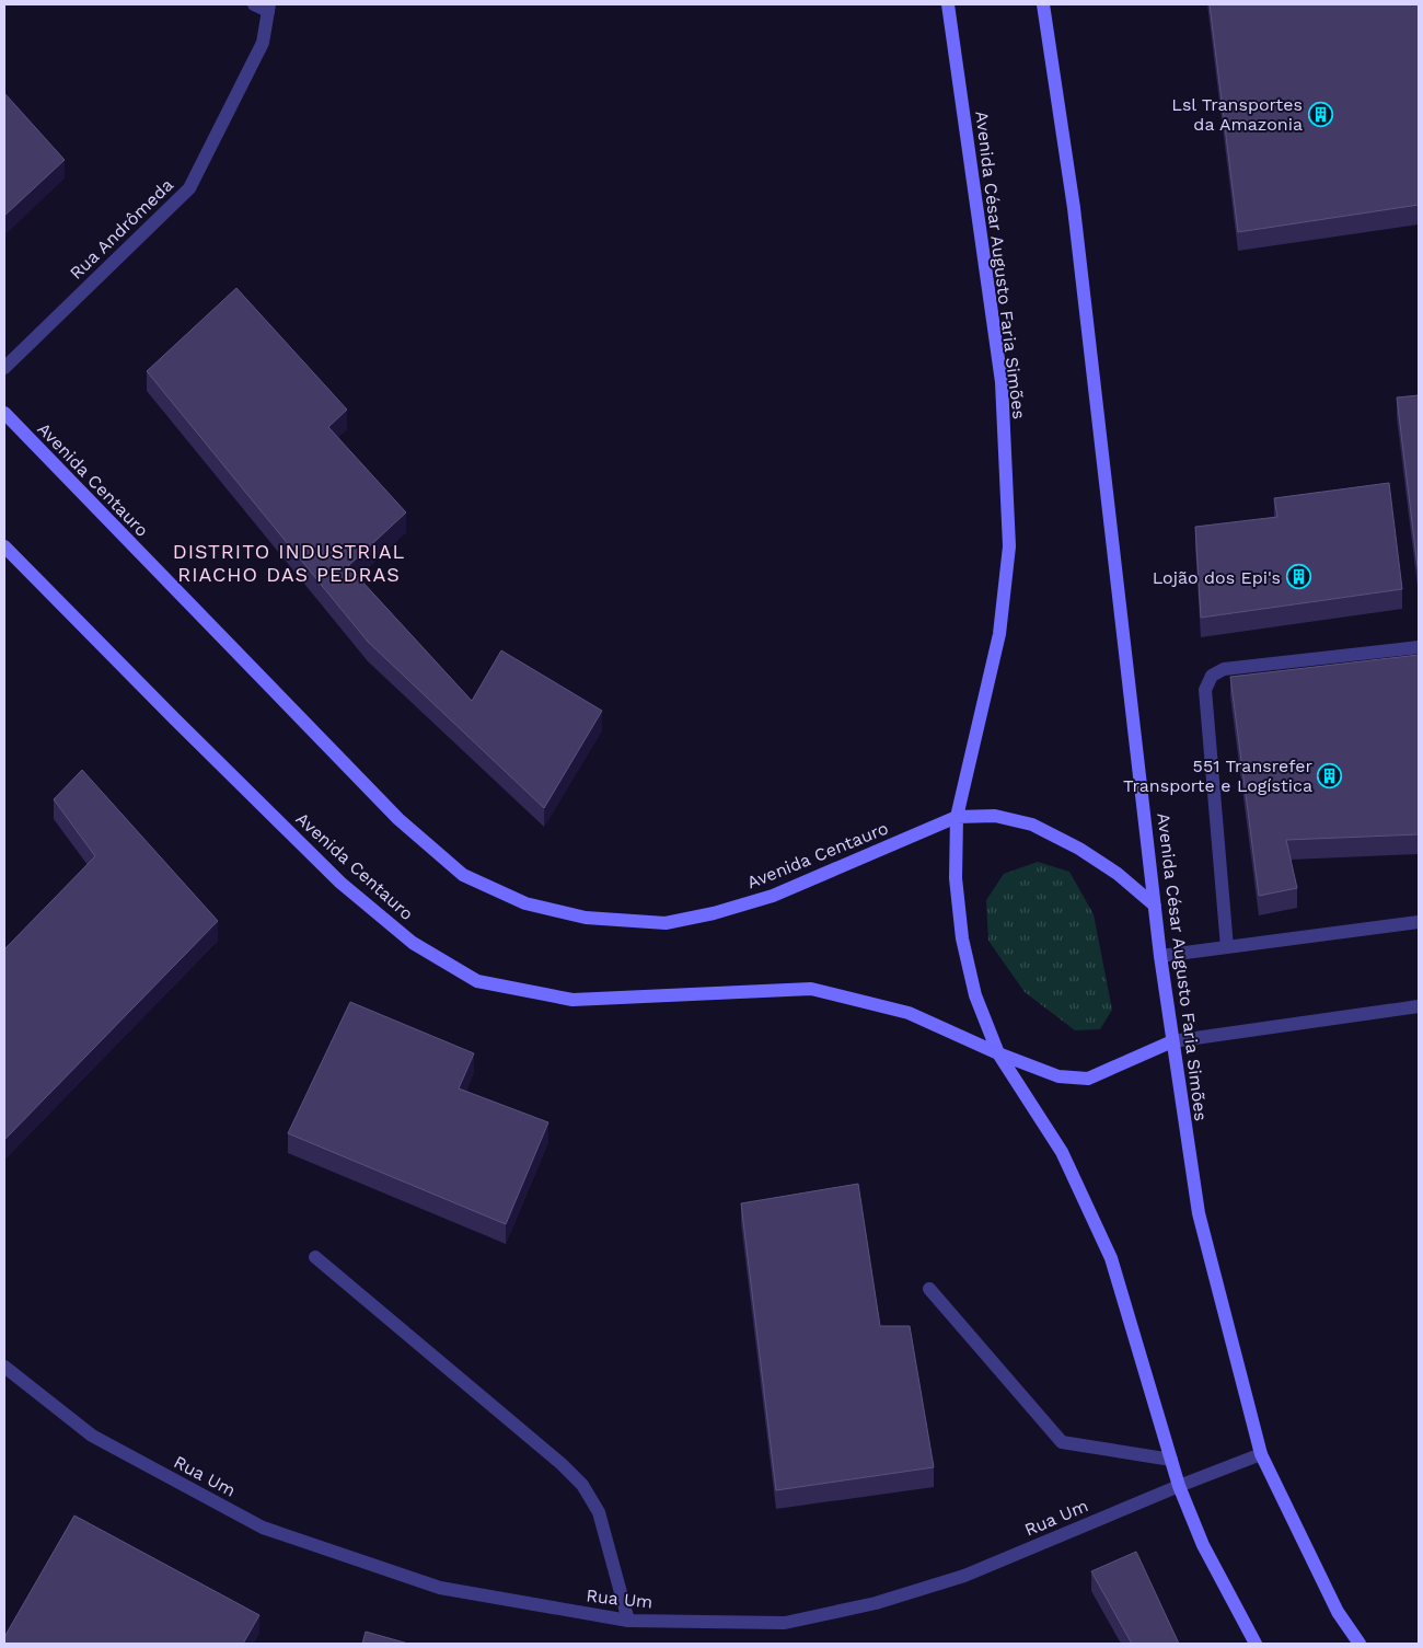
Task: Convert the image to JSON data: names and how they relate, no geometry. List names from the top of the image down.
{
  "streets": {
    "street": [
      "Rua Andrômeda",
      "Avenida César Augusto Faria Simões",
      "Avenida Centauro",
      "Rua Um"
    ]
  },
  "crossings": [
    ["Avenida César Augusto Faria Simões", "Avenida Centauro"],
    ["Avenida César Augusto Faria Simões", "Rua Um"]
  ],
  "districts": ["DISTRITO INDUSTRIAL RIACHO DAS PEDRAS"],
  "places": {
    "building": ["Lsl Transportes da Amazonia", "Lojão dos Epi's", "551 Transrefer Transporte e Logística"]
  }
}
